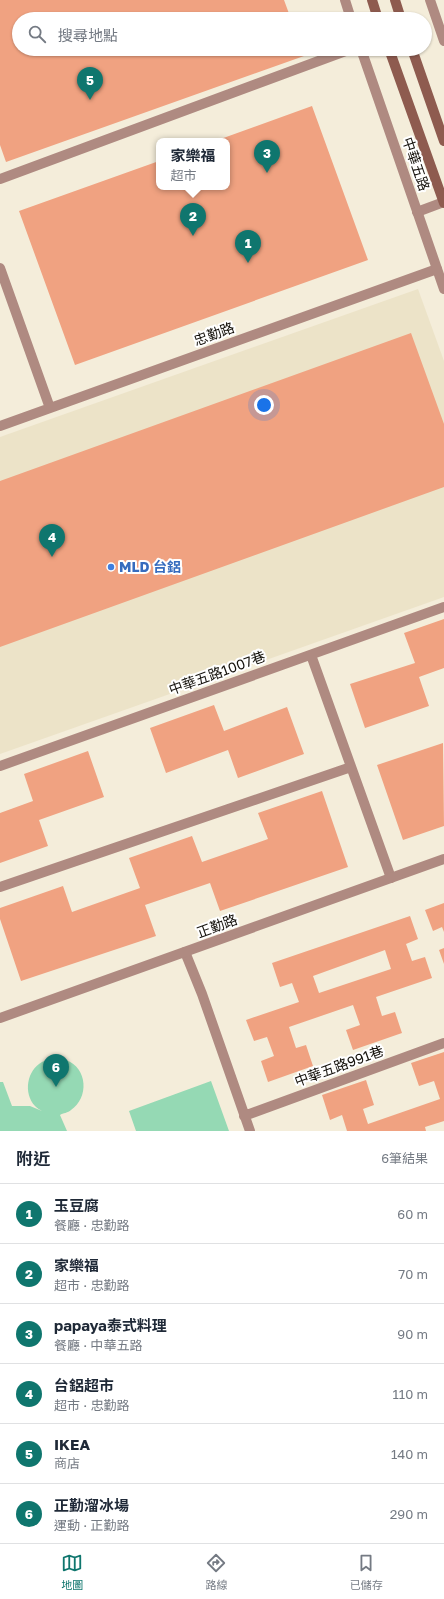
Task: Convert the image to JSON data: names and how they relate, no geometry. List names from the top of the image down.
{
  "streets": {
    "main road": ["中華五路"],
    "street": [
      "忠勤路",
      "中華五路1007巷",
      "正勤路",
      "中華五路991巷"
    ]
  },
  "crossings": [
    ["中華五路", "忠勤路"]
  ],
  "places": ["MLD 台鋁"],
  "page": {
    "search": "搜尋地點",
    "pins": [
      "5",
      "3",
      "2",
      "1",
      "4",
      "6"
    ],
    "popup": ["家樂福", "超市"],
    "heading": ["附近", "6筆結果"],
    "list": [
      {
        "mark": "1",
        "name": "玉豆腐",
        "note": "餐廳 · 忠勤路",
        "value": "60 m"
      },
      {
        "mark": "2",
        "name": "家樂福",
        "note": "超市 · 忠勤路",
        "value": "70 m"
      },
      {
        "mark": "3",
        "name": "papaya泰式料理",
        "note": "餐廳 · 中華五路",
        "value": "90 m"
      },
      {
        "mark": "4",
        "name": "台鋁超市",
        "note": "超市 · 忠勤路",
        "value": "110 m"
      },
      {
        "mark": "5",
        "name": "IKEA",
        "note": "商店",
        "value": "140 m"
      },
      {
        "mark": "6",
        "name": "正勤溜冰場",
        "note": "運動 · 正勤路",
        "value": "290 m"
      }
    ],
    "nav": ["地圖", "路線", "已儲存"]
  }
}
